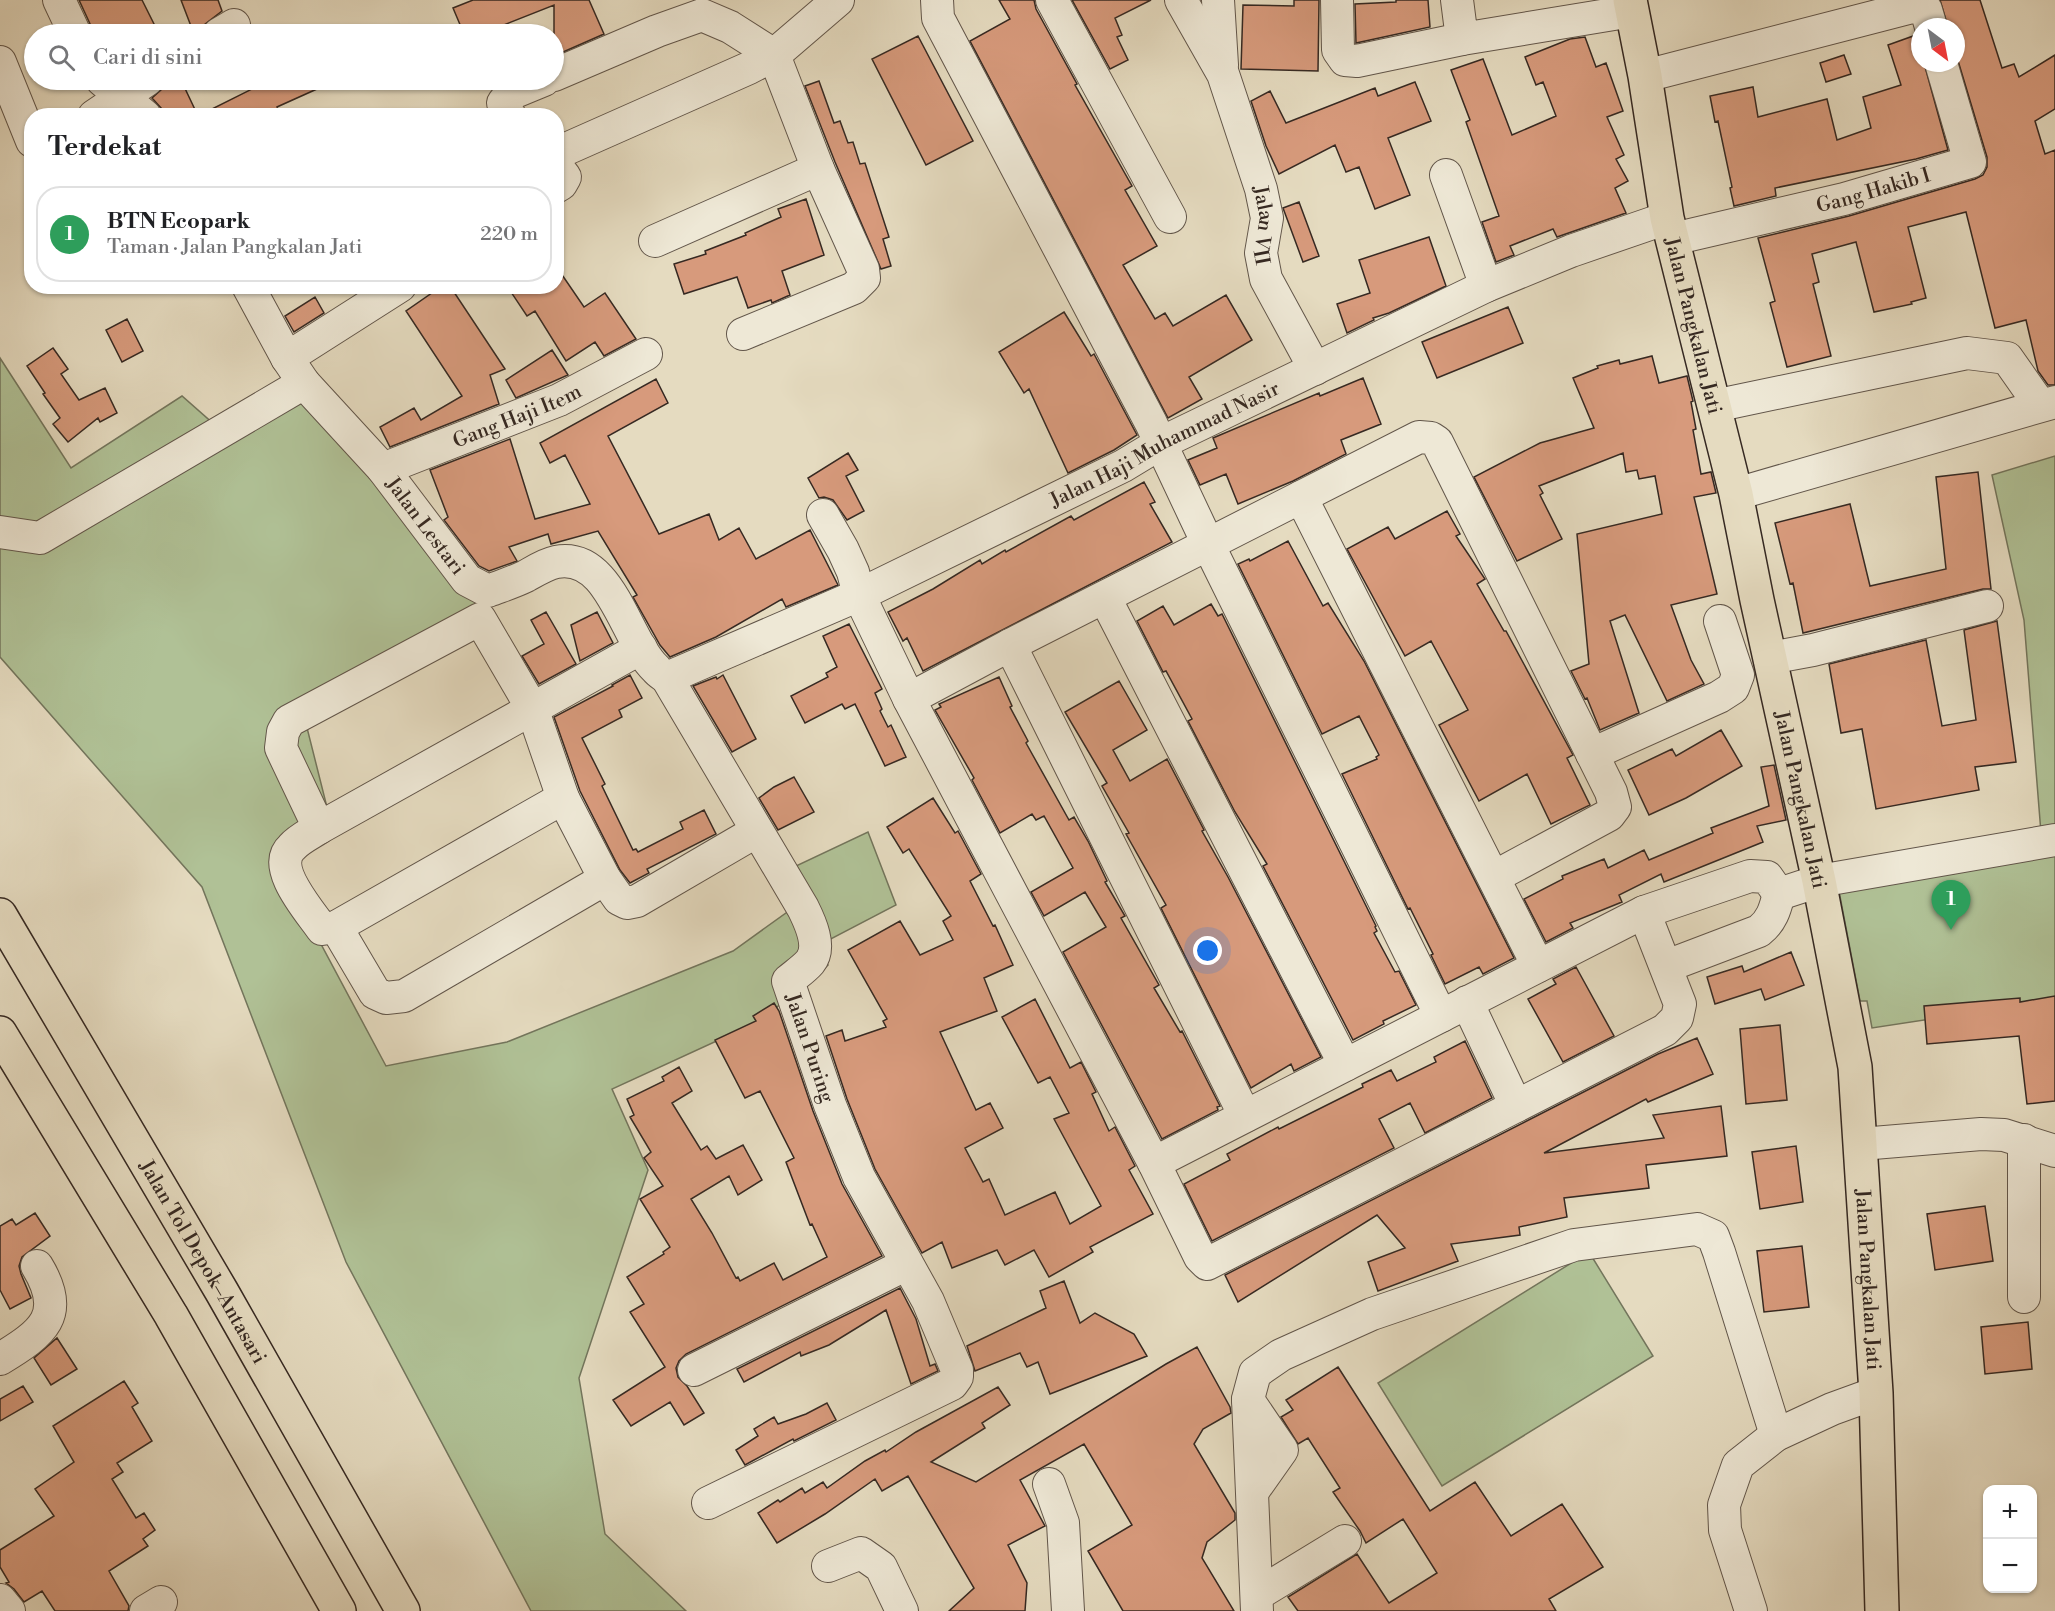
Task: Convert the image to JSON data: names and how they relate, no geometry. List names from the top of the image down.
{
  "streets": {
    "main road": ["Jalan Pangkalan Jati", "Jalan Tol Depok–Antasari"],
    "street": [
      "Gang Hakib I",
      "Jalan VII",
      "Gang Haji Item",
      "Jalan Haji Muhammad Nasir",
      "Jalan Lestari",
      "Jalan Puring"
    ]
  },
  "crossings": [
    ["Gang Hakib I", "Jalan Pangkalan Jati"],
    ["Gang Hakib I", "Jalan Haji Muhammad Nasir"],
    ["Jalan VII", "Jalan Haji Muhammad Nasir"],
    ["Jalan Pangkalan Jati", "Jalan Haji Muhammad Nasir"],
    ["Gang Haji Item", "Jalan Lestari"],
    ["Jalan Haji Muhammad Nasir", "Jalan Lestari"],
    ["Jalan Haji Muhammad Nasir", "Jalan Puring"],
    ["Jalan Lestari", "Jalan Puring"]
  ],
  "north": "bottom right",
  "page": {
    "search": "Cari di sini",
    "heading": "Terdekat",
    "list": [
      {
        "mark": "1",
        "name": "BTN Ecopark",
        "note": "Taman · Jalan Pangkalan Jati",
        "value": "220 m"
      }
    ],
    "pins": "1",
    "map_buttons": ["+", "−"]
  }
}
